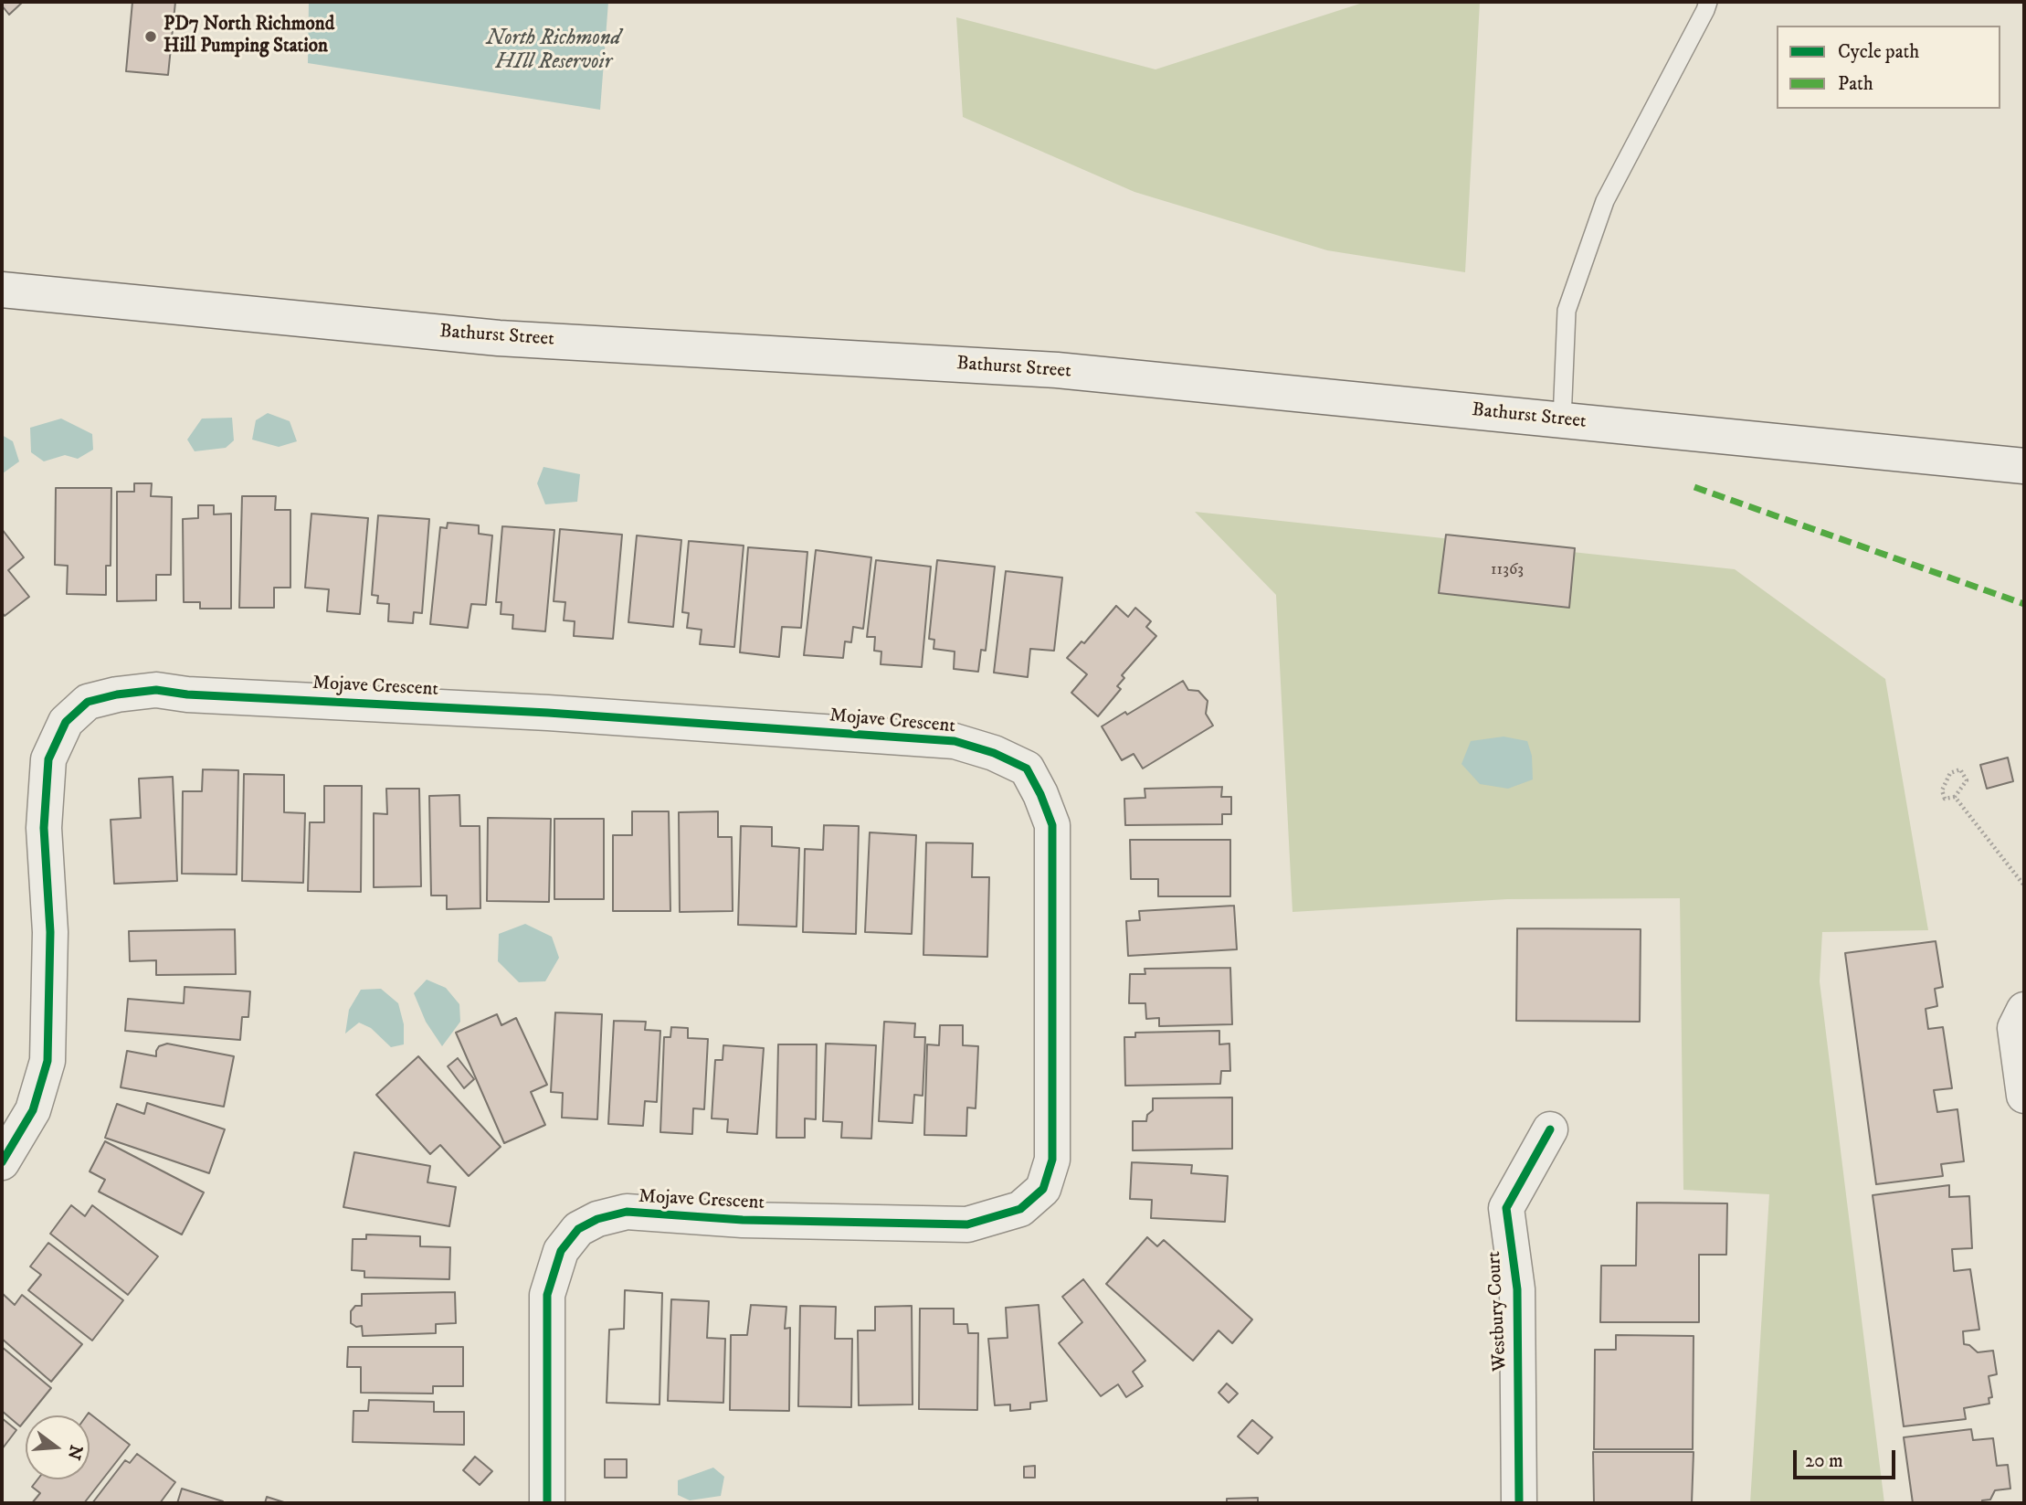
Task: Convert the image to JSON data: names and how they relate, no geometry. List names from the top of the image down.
{
  "streets": {
    "street": ["Bathurst Street", "Mojave Crescent", "Westbury Court"]
  },
  "water": ["North Richmond HIll Reservoir"],
  "places": ["PD7 North Richmond Hill Pumping Station"],
  "house_numbers": ["11363"],
  "legend": ["Cycle path", "Path"],
  "scale_bar": "20 m",
  "north": "right"
}
